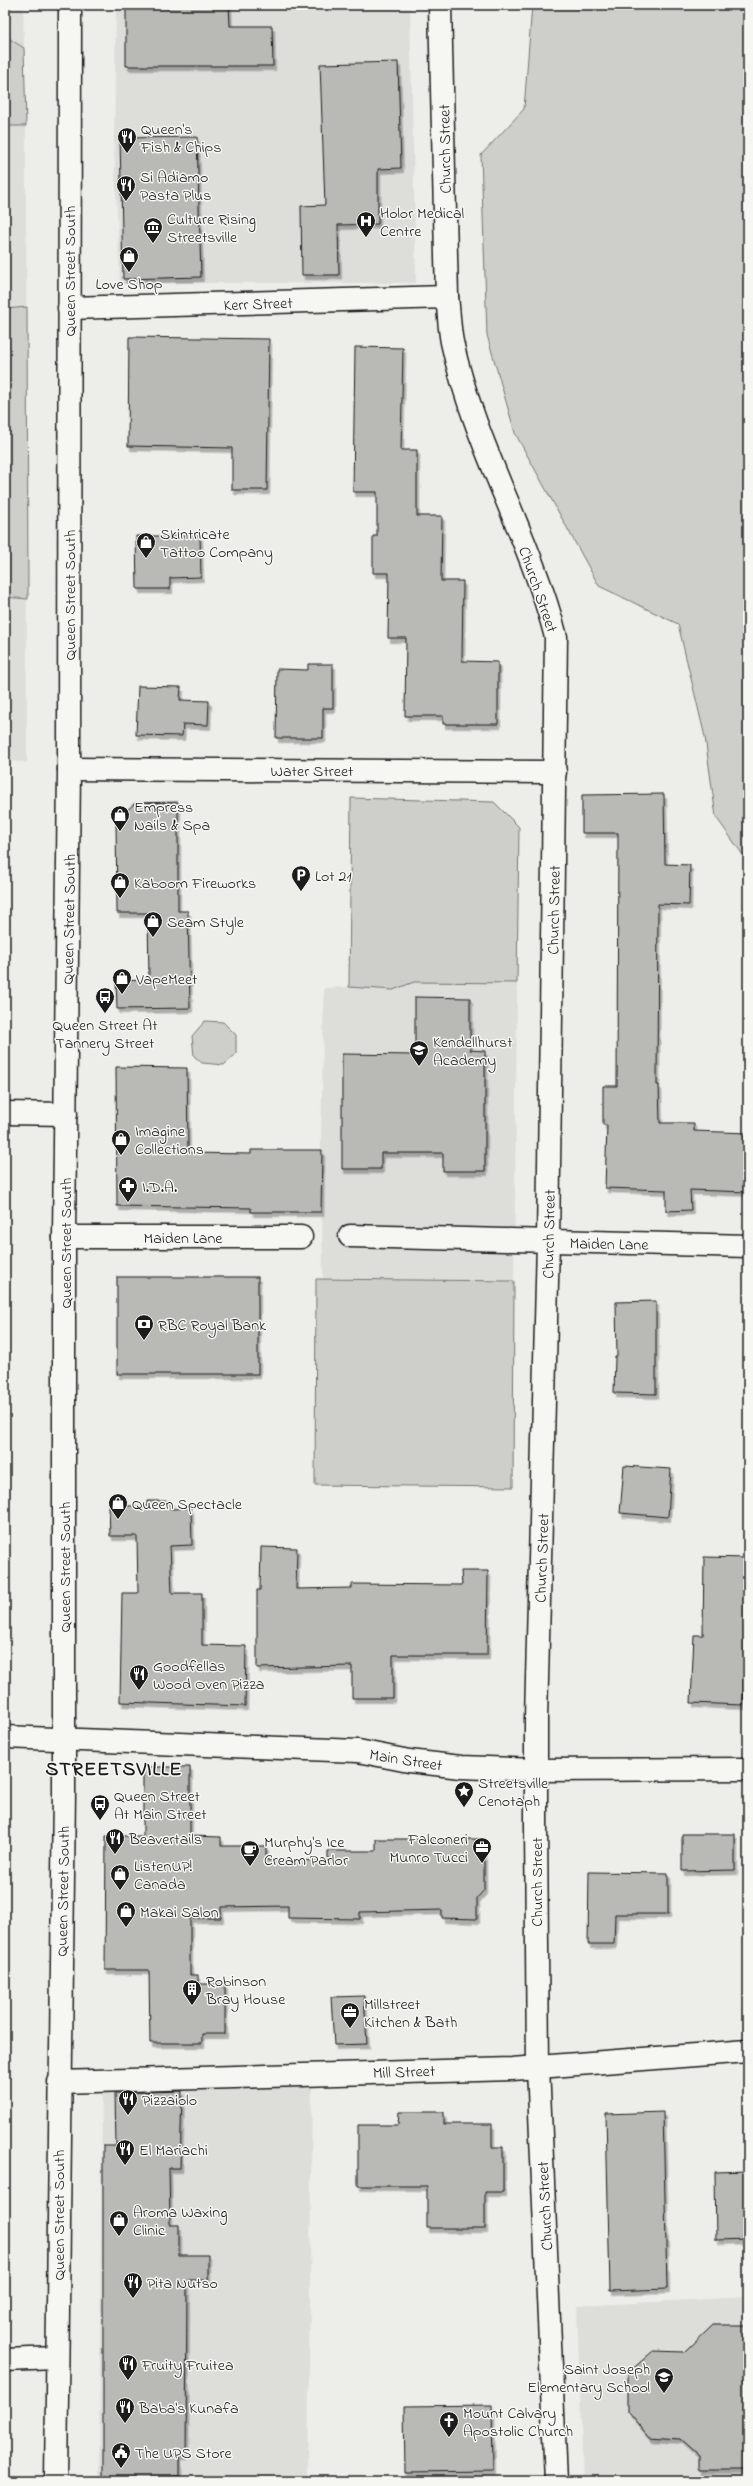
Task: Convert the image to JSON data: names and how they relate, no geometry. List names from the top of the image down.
{
  "streets": {
    "street": [
      "Church Street",
      "Queen Street South",
      "Kerr Street",
      "Water Street",
      "Maiden Lane",
      "Main Street",
      "Mill Street"
    ]
  },
  "crossings": [
    ["Church Street", "Kerr Street"],
    ["Church Street", "Water Street"],
    ["Church Street", "Maiden Lane"],
    ["Church Street", "Main Street"],
    ["Church Street", "Mill Street"],
    ["Queen Street South", "Kerr Street"],
    ["Queen Street South", "Water Street"],
    ["Queen Street South", "Maiden Lane"],
    ["Queen Street South", "Main Street"],
    ["Queen Street South", "Mill Street"]
  ],
  "districts": ["STREETSVILLE"],
  "places": {
    "restaurant": [
      "Queen's Fish & Chips",
      "Si Adiamo Pasta Plus",
      "Goodfellas Wood Oven Pizza",
      "Beavertails",
      "Pizzaiolo",
      "El Mariachi",
      "Pita Nutso",
      "Fruity Fruitea",
      "Baba's Kunafa"
    ],
    "hospital": ["Holor Medical Centre"],
    "museum": ["Culture Rising Streetsville"],
    "shop": [
      "Love Shop",
      "Skintricate Tattoo Company",
      "Empress Nails & Spa",
      "Kaboom Fireworks",
      "Seam Style",
      "VapeMeet",
      "Imagine Collections",
      "Queen Spectacle",
      "ListenUP! Canada",
      "Makai Salon",
      "Aroma Waxing Clinic"
    ],
    "parking": ["Lot 21"],
    "bus stop": ["Queen Street At Tannery Street", "Queen Street At Main Street"],
    "school or university": ["Kendellhurst Academy", "Saint Joseph Elementary School"],
    "pharmacy": ["I.D.A."],
    "bank": ["RBC Royal Bank"],
    "place": ["Streetsville Cenotaph"],
    "office": ["Falconeri Munro Tucci", "Millstreet Kitchen & Bath"],
    "cafe": ["Murphy's Ice Cream Parlor"],
    "building": ["Robinson Bray House"],
    "church": ["Mount Calvary Apostolic Church"],
    "public building": ["The UPS Store"]
  }
}
